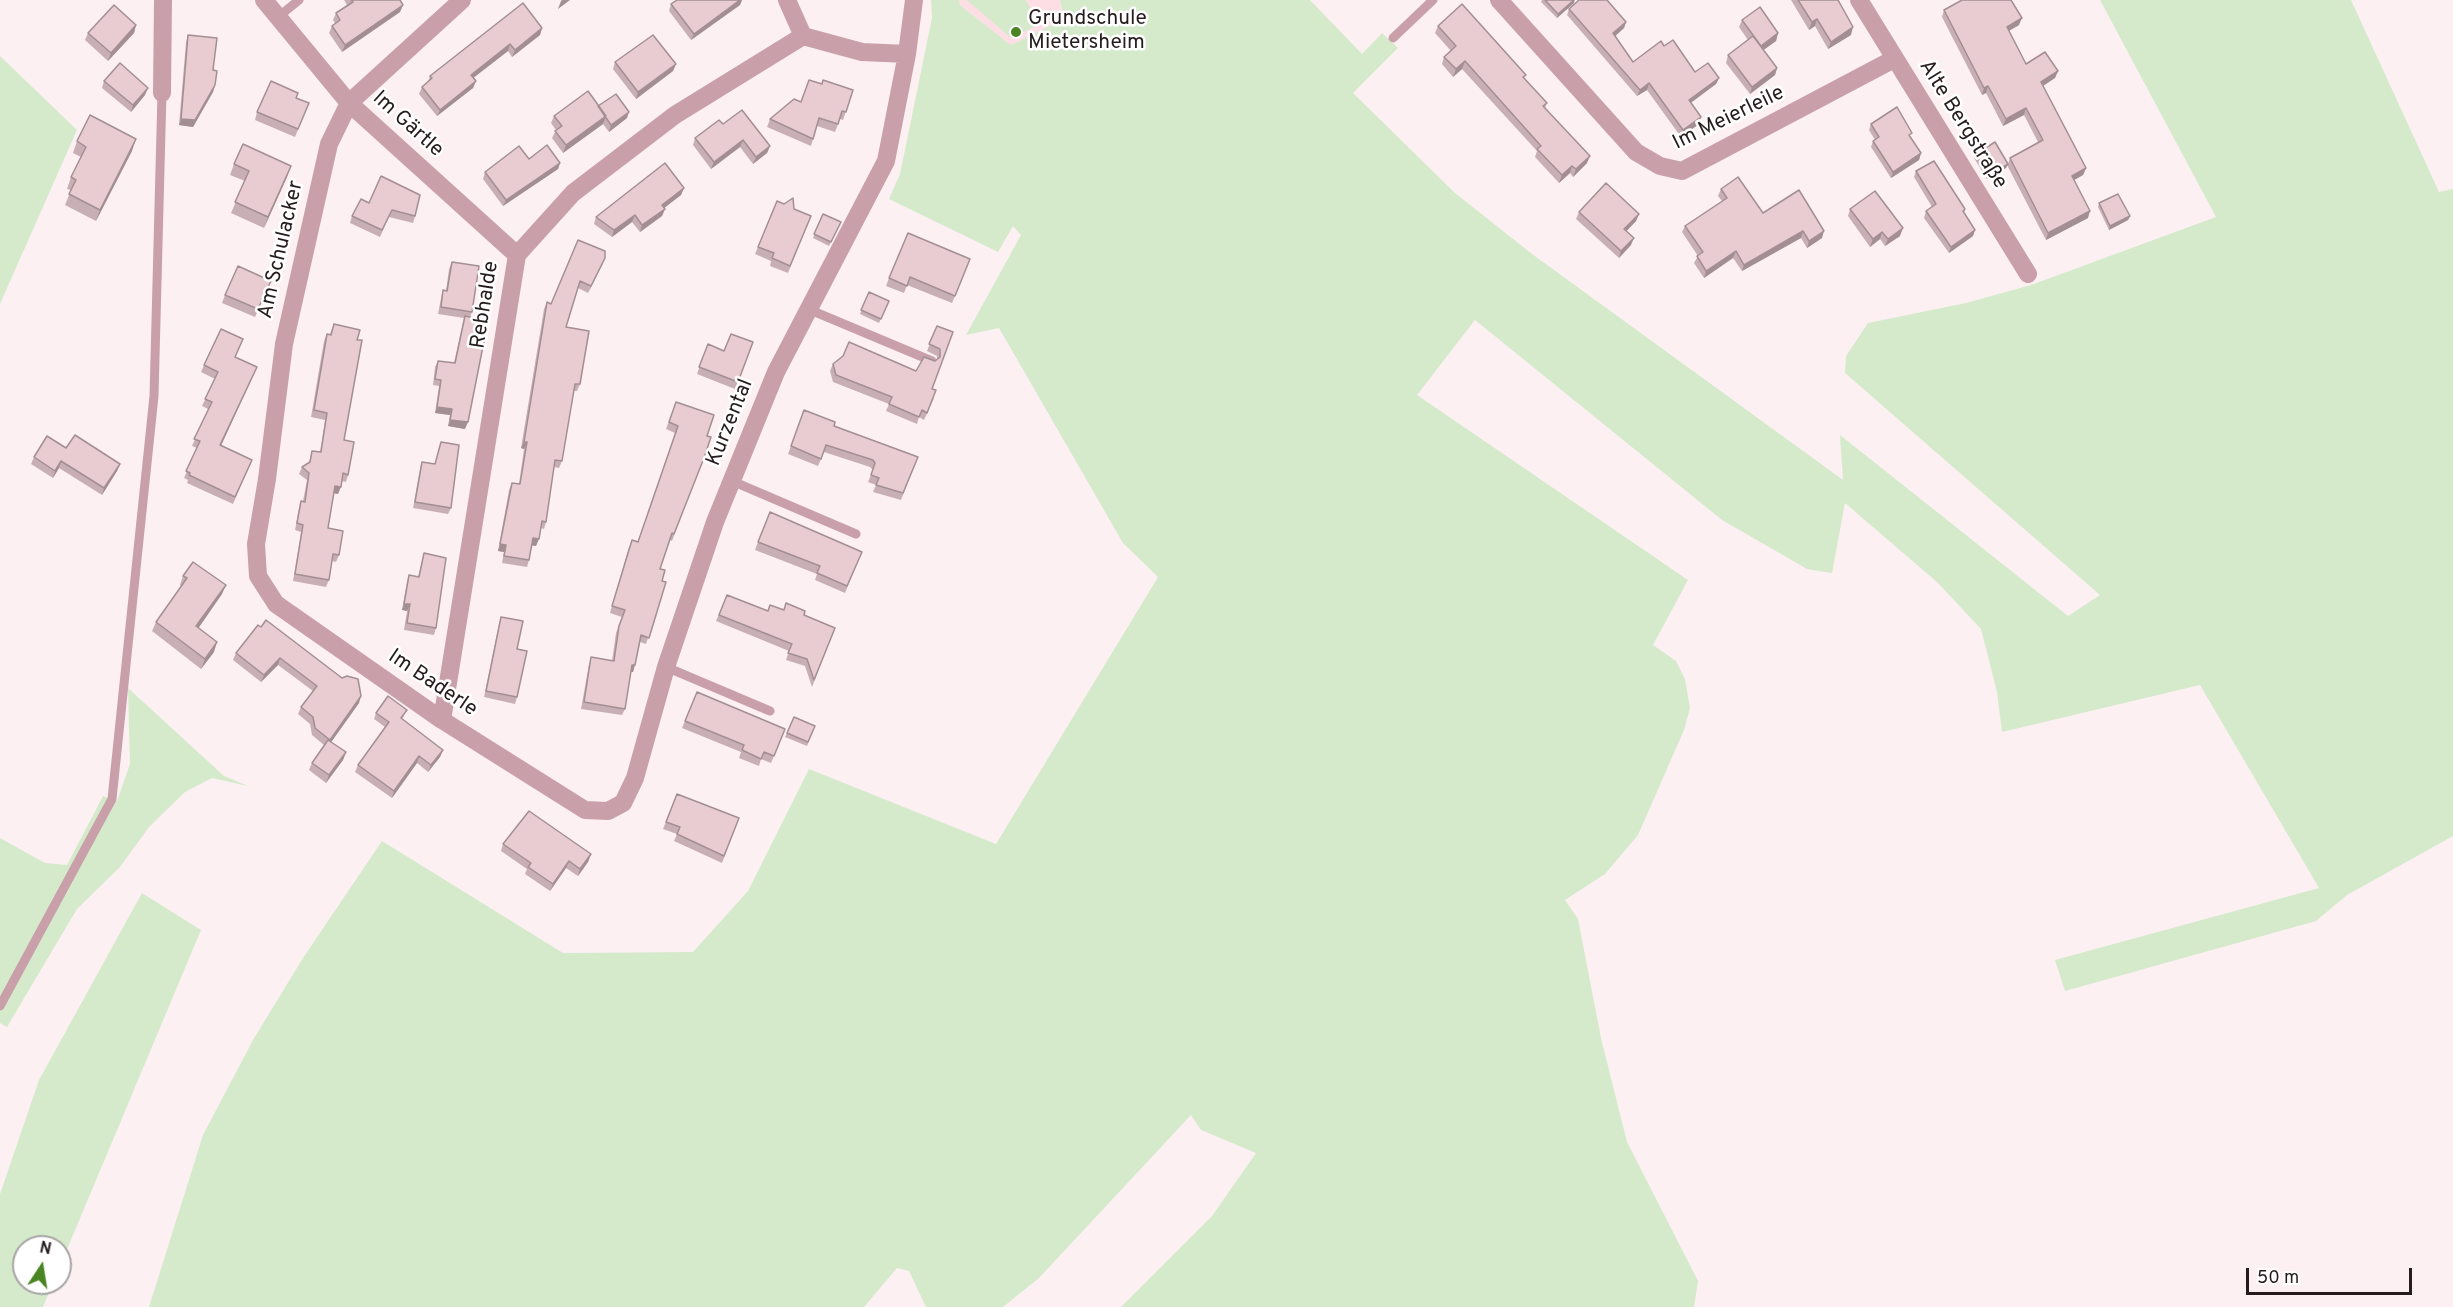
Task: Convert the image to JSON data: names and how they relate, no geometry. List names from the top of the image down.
{
  "streets": {
    "street": [
      "Im Meierleile",
      "Im Gärtle",
      "Alte Bergstraße",
      "Am Schulacker",
      "Rebhalde",
      "Kurzental",
      "Im Baderle"
    ]
  },
  "crossings": [
    ["Im Meierleile", "Alte Bergstraße"],
    ["Im Gärtle", "Am Schulacker"],
    ["Im Gärtle", "Rebhalde"],
    ["Am Schulacker", "Im Baderle"],
    ["Rebhalde", "Im Baderle"],
    ["Kurzental", "Im Baderle"]
  ],
  "places": ["Grundschule Mietersheim"],
  "scale_bar": "50 m",
  "north": "top"
}
